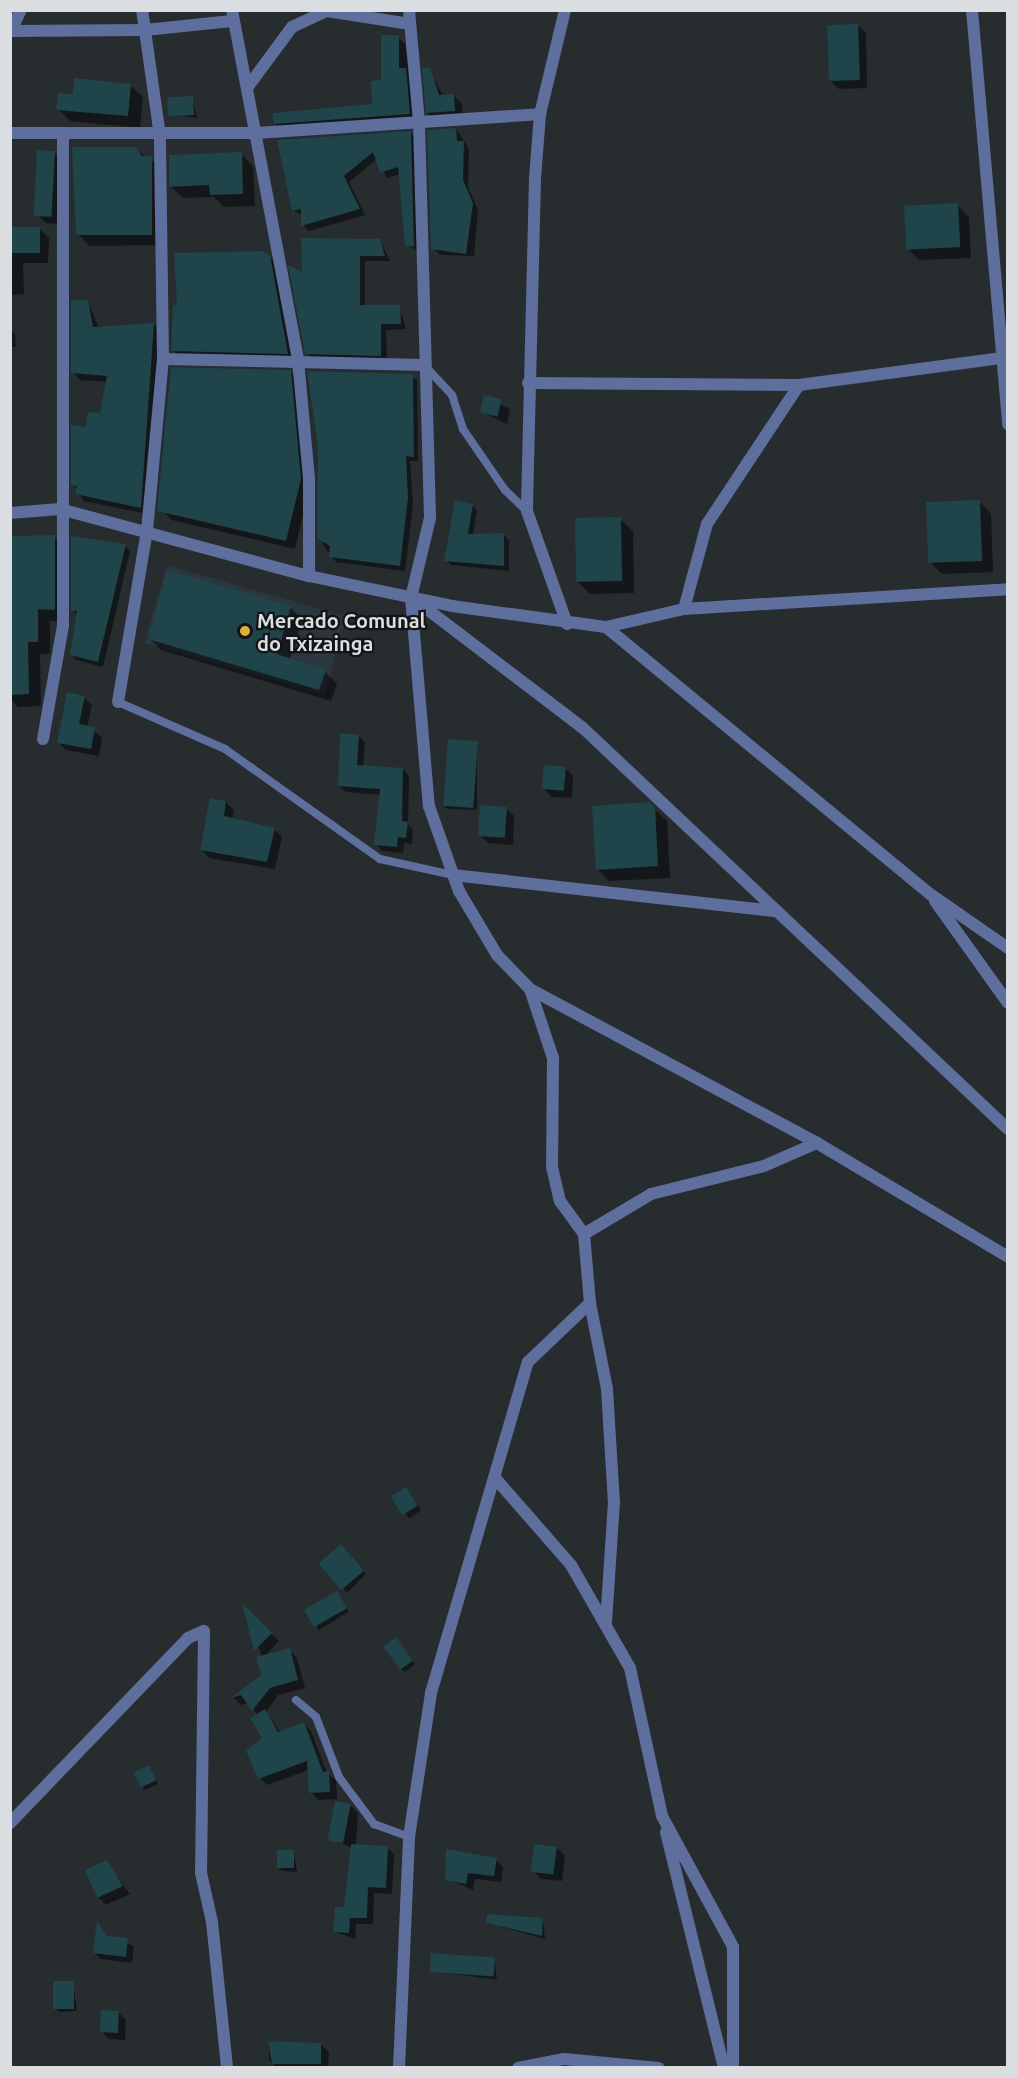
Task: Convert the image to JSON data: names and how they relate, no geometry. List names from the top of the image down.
{
  "places": ["Mercado Comunal do Txizainga"]
}
